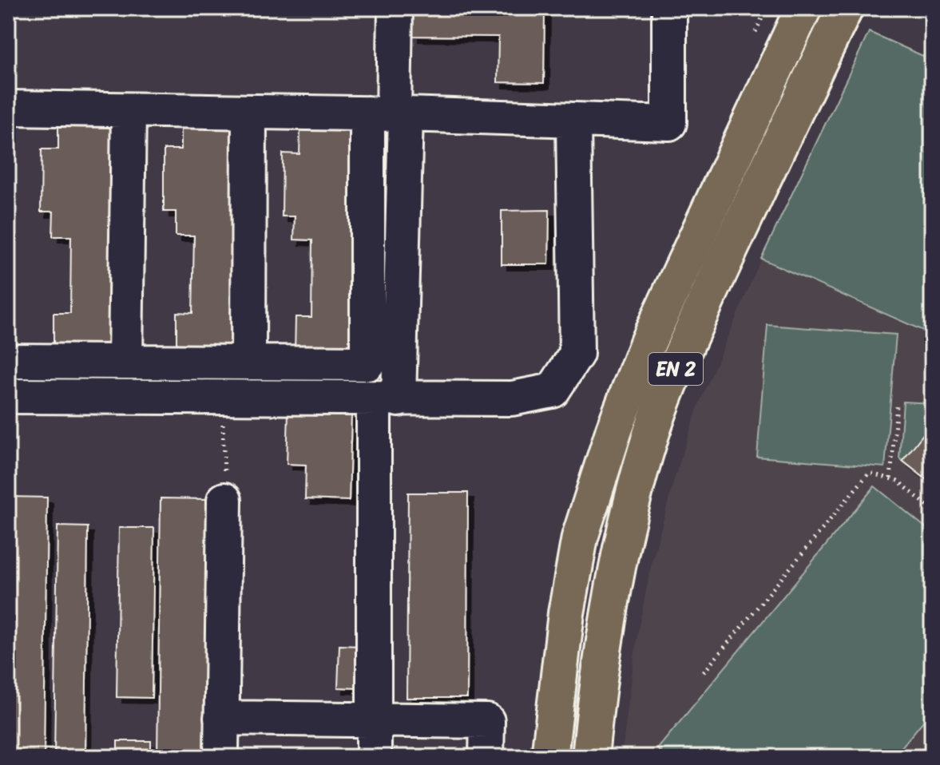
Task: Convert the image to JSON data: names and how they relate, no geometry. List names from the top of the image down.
{
  "streets": {
    "main road": ["EN 2"]
  }
}
